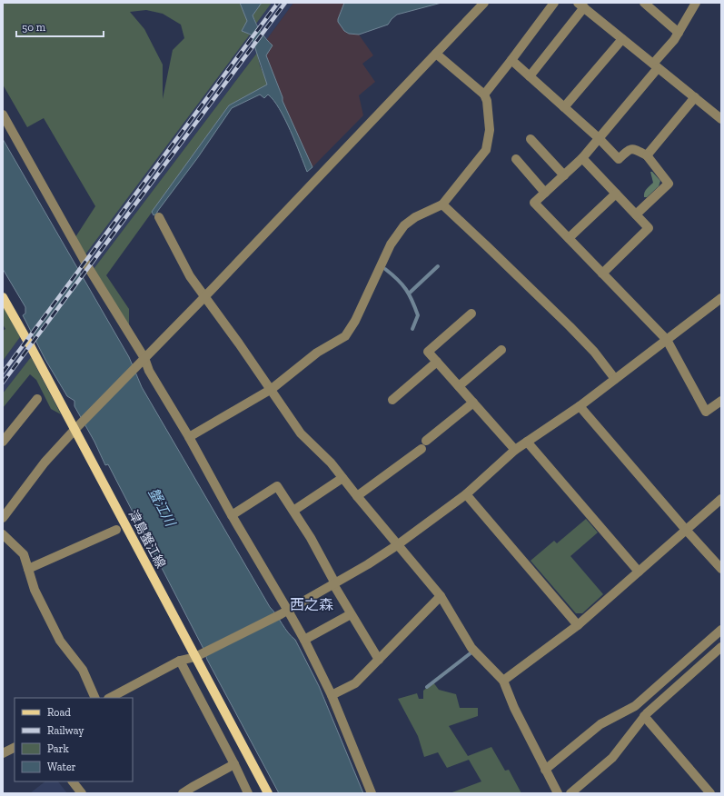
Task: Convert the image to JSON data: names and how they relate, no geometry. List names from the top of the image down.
{
  "streets": {
    "main road": ["津島蟹江線"]
  },
  "districts": ["西之森"],
  "water": ["蟹江川"],
  "legend": [
    "Road",
    "Railway",
    "Park",
    "Water"
  ],
  "scale_bar": "50 m"
}
